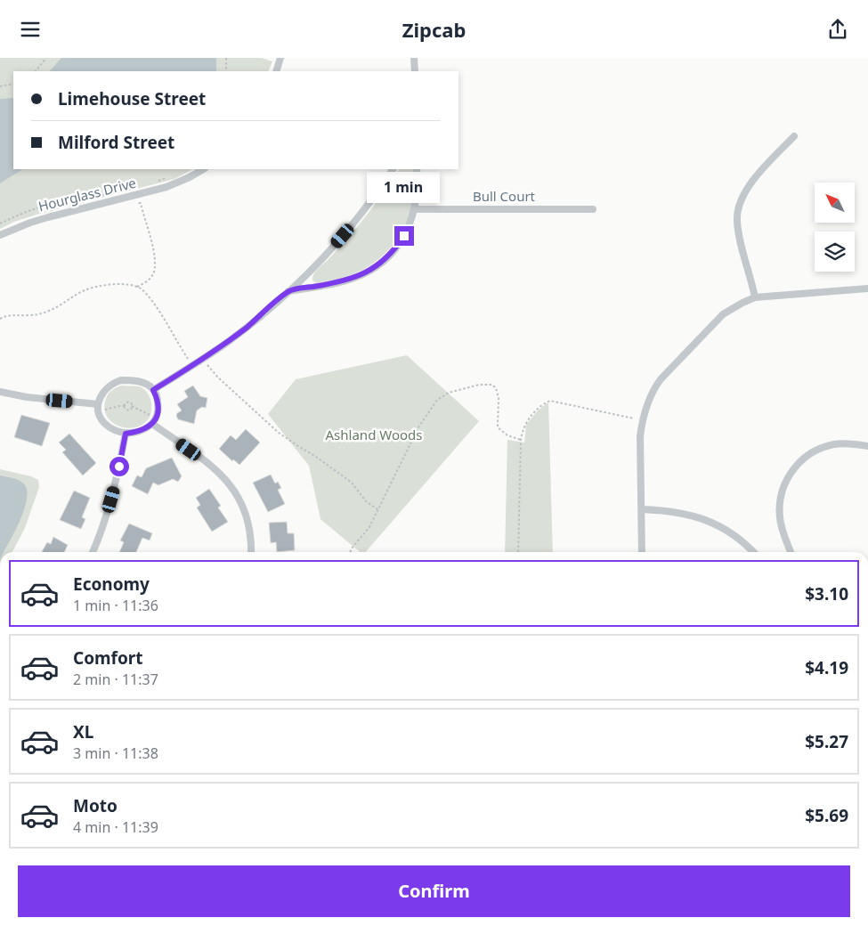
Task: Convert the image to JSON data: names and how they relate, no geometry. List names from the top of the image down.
{
  "streets": {
    "street": ["Hourglass Drive", "Bull Court"]
  },
  "parks": ["Ashland Woods"],
  "north": "top left",
  "page": {
    "header": "Zipcab",
    "banner": ["Limehouse Street", "Milford Street"],
    "bubble": "1 min",
    "list": [
      {
        "name": "Economy",
        "note": "1 min · 11:36",
        "value": "$3.10"
      },
      {
        "name": "Comfort",
        "note": "2 min · 11:37",
        "value": "$4.19"
      },
      {
        "name": "XL",
        "note": "3 min · 11:38",
        "value": "$5.27"
      },
      {
        "name": "Moto",
        "note": "4 min · 11:39",
        "value": "$5.69"
      }
    ],
    "buttons": "Confirm"
  }
}
